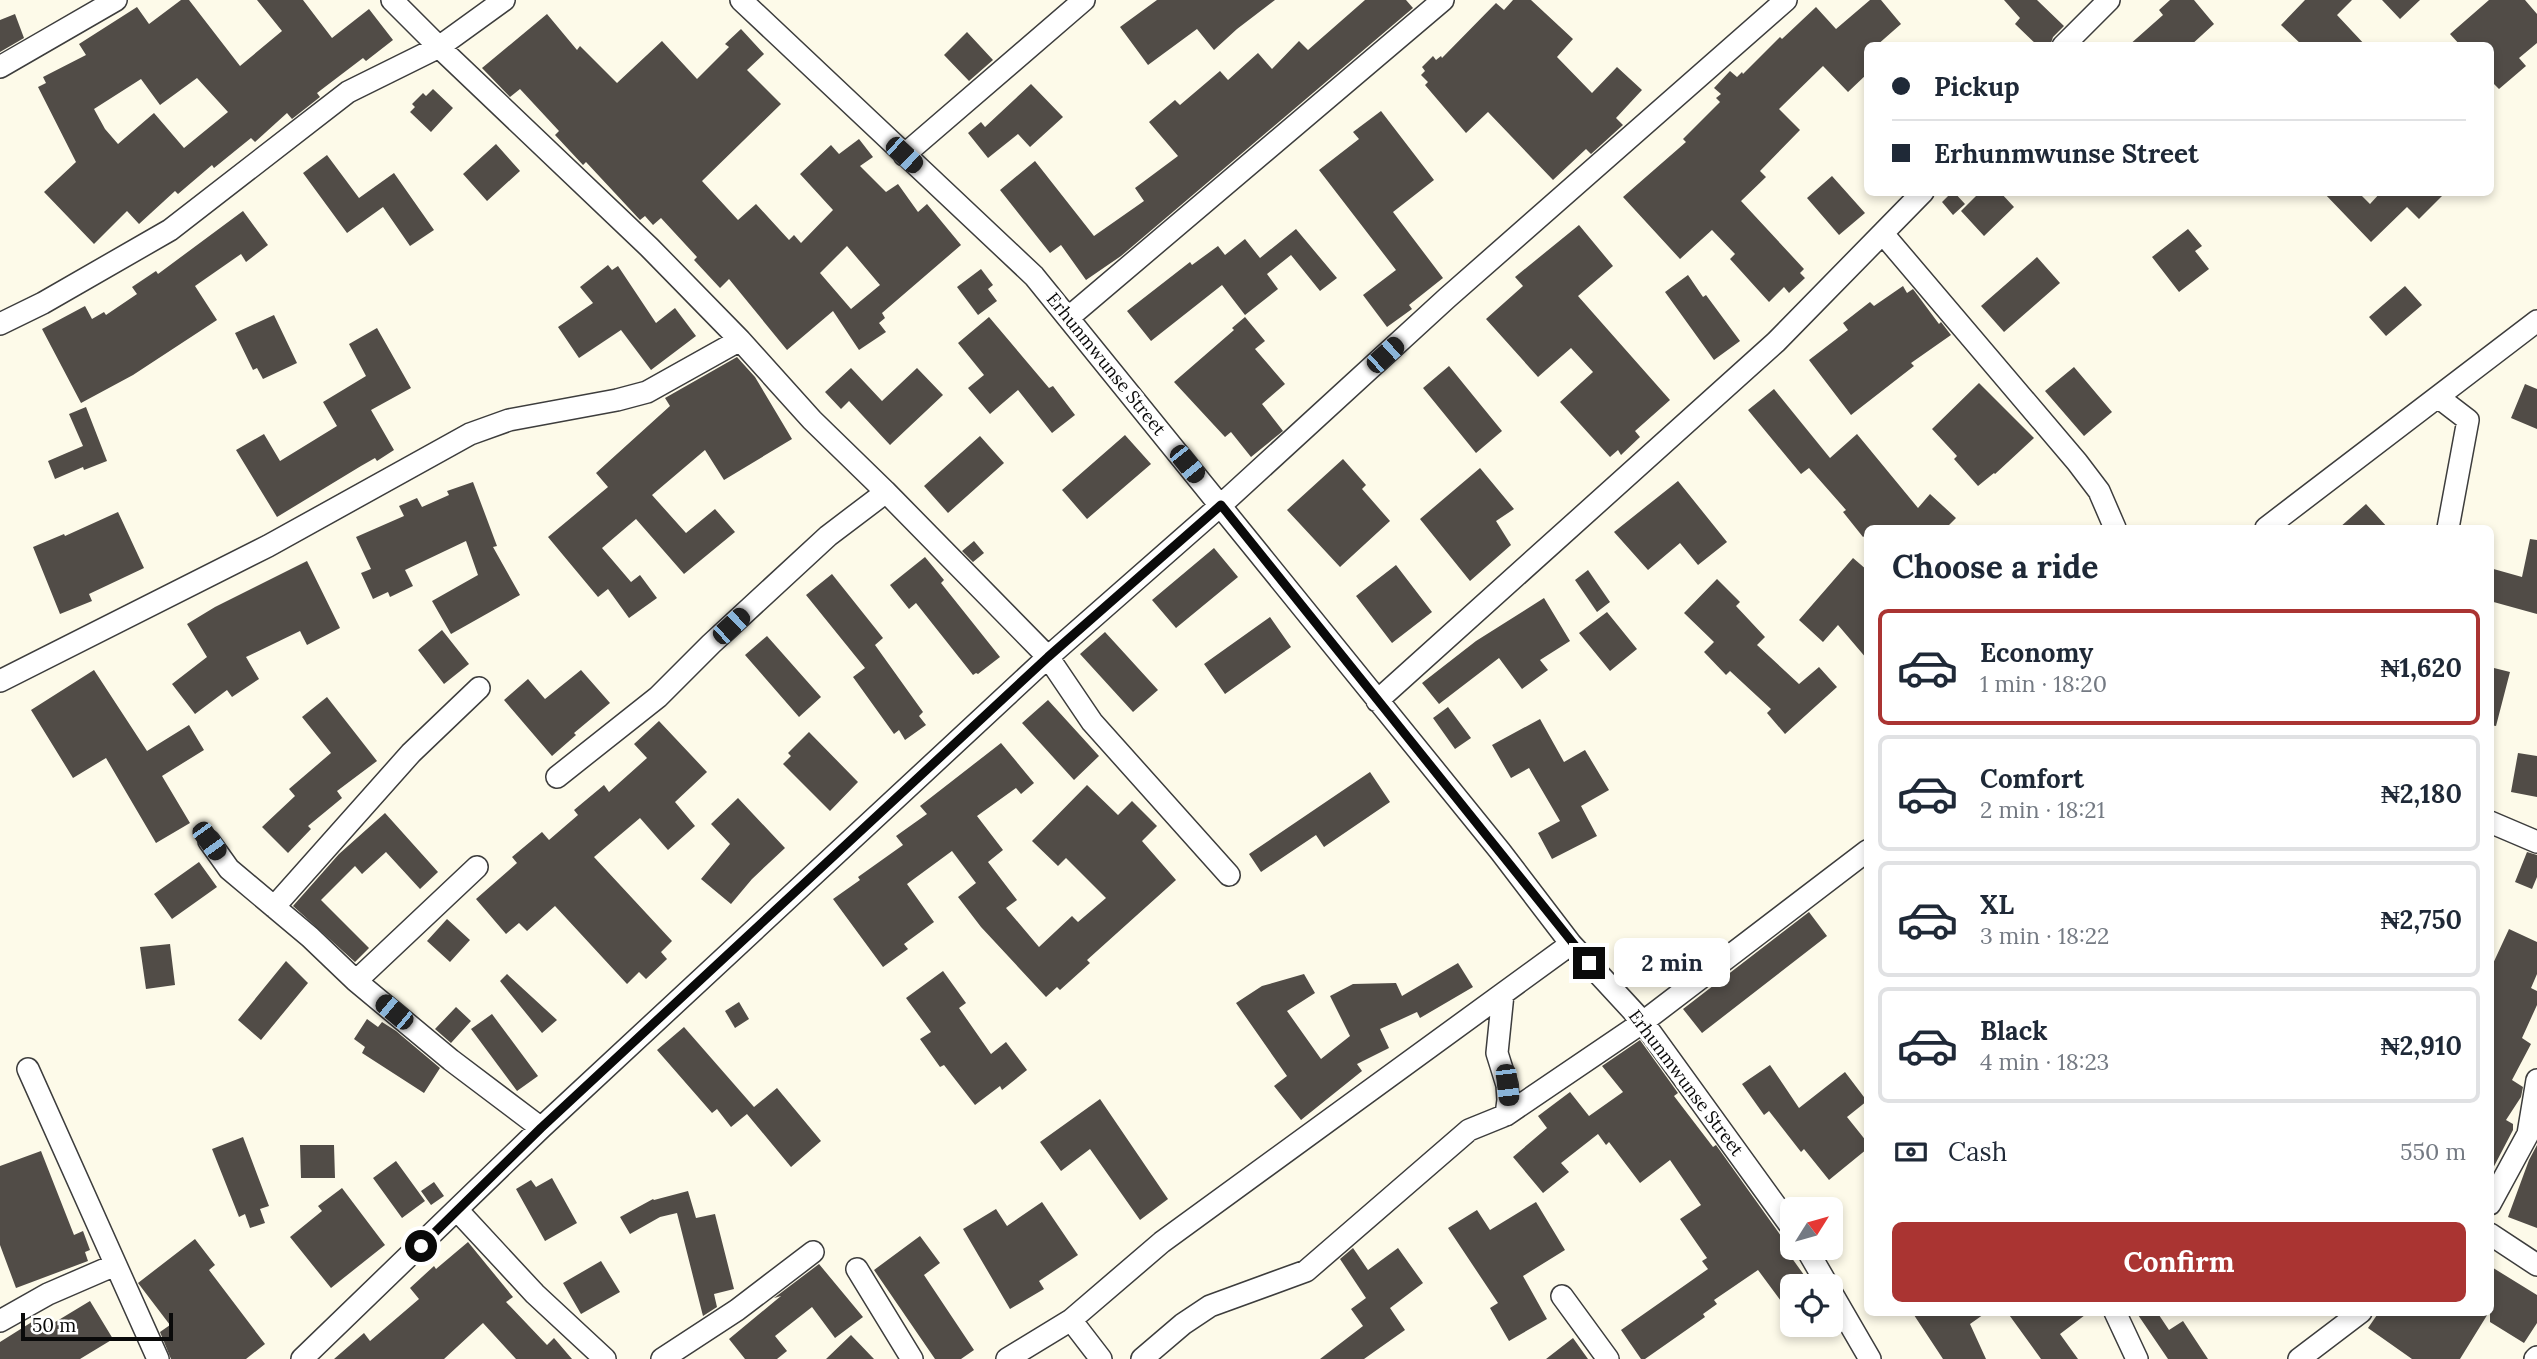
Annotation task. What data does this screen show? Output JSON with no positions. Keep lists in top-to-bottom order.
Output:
{
  "streets": {
    "street": ["Erhunmwunse Street"]
  },
  "scale_bar": "50 m",
  "north": "top right",
  "page": {
    "banner": ["Pickup", "Erhunmwunse Street"],
    "heading": "Choose a ride",
    "list": [
      {
        "name": "Economy",
        "note": "1 min · 18:20",
        "value": "₦1,620"
      },
      {
        "name": "Comfort",
        "note": "2 min · 18:21",
        "value": "₦2,180"
      },
      {
        "name": "XL",
        "note": "3 min · 18:22",
        "value": "₦2,750"
      },
      {
        "name": "Black",
        "note": "4 min · 18:23",
        "value": "₦2,910"
      }
    ],
    "bubble": "2 min",
    "pay": ["Cash", "550 m"],
    "buttons": "Confirm",
    "scale": "50 m"
  }
}
